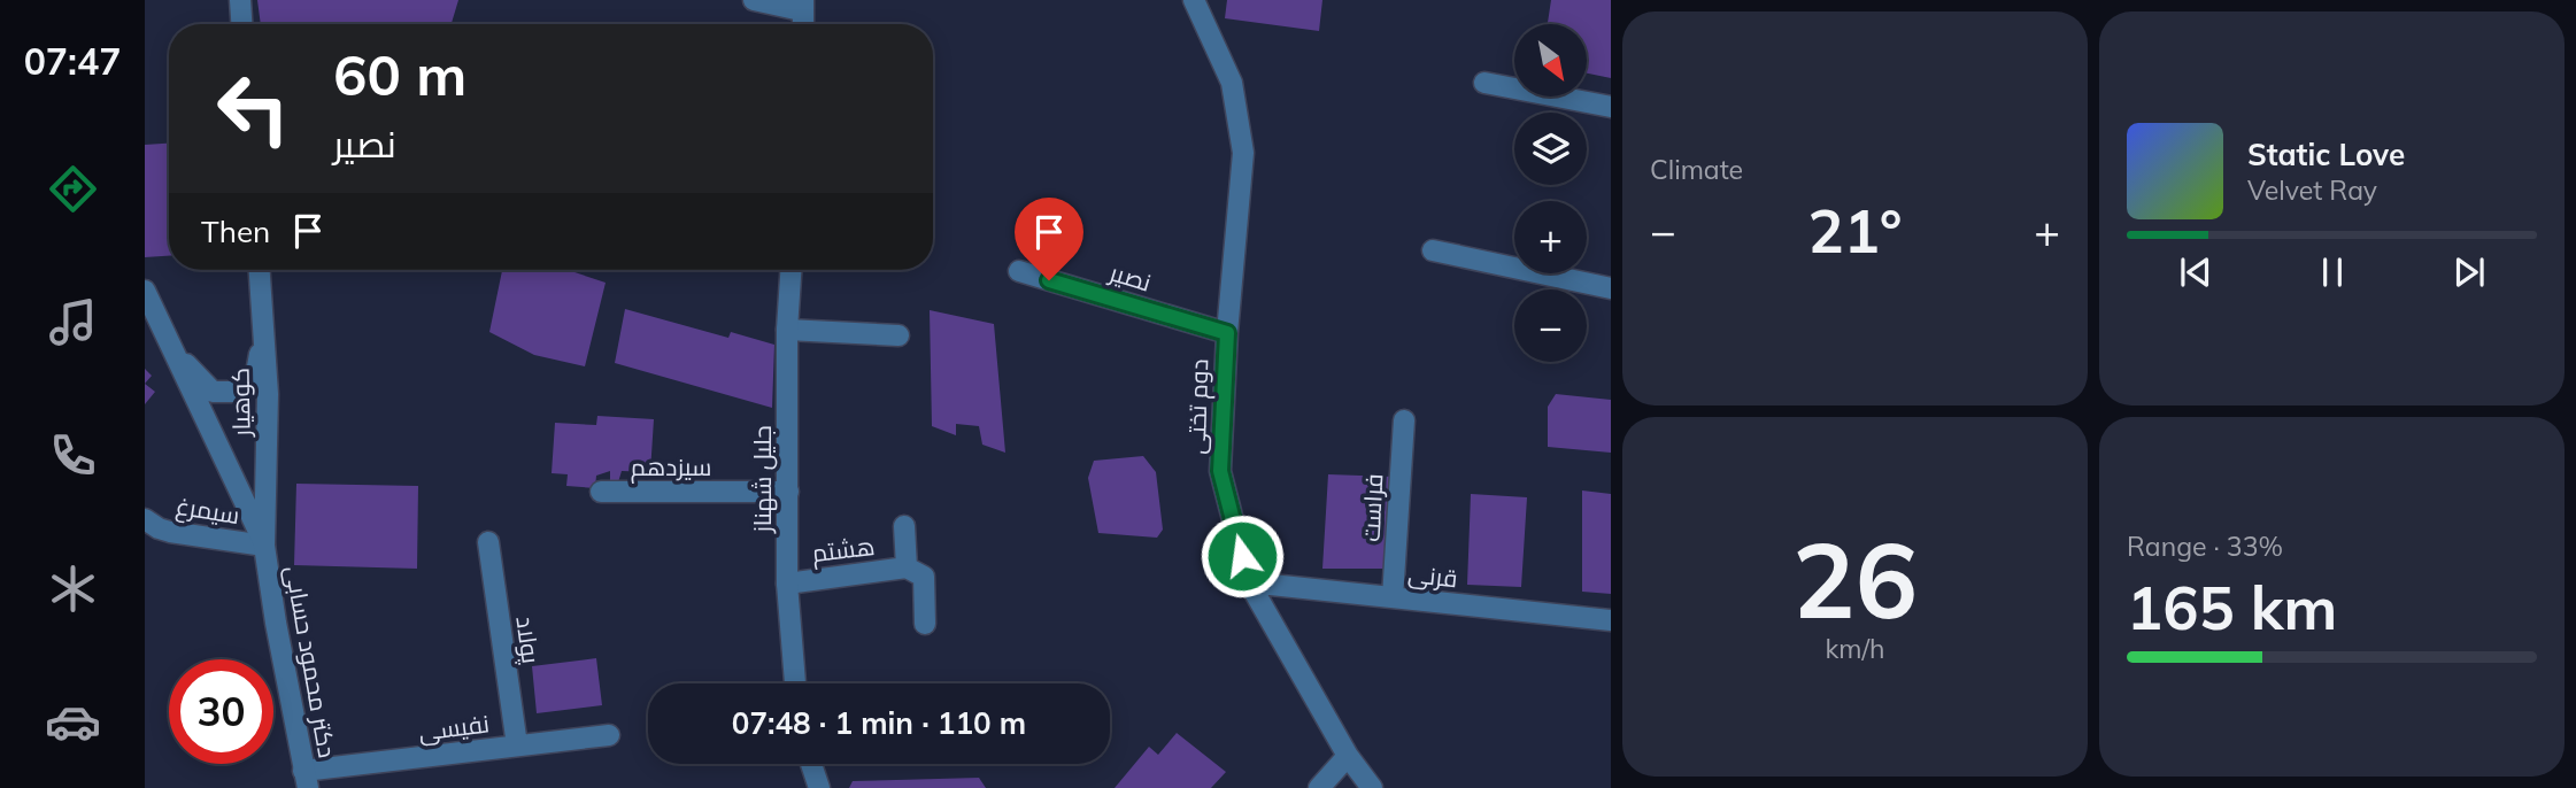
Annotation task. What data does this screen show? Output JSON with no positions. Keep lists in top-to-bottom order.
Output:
{
  "streets": {
    "street": [
      "نصیر",
      "کوهیار",
      "دوم تختی",
      "سیزدهم",
      "جلیل شهناز",
      "فراست",
      "سیمرغ",
      "هشتم",
      "قرنی",
      "پولاد",
      "دکتر محمود حسابی",
      "نفیسی"
    ]
  },
  "crossings": [
    ["نصیر", "دوم تختی"],
    ["کوهیار", "سیمرغ"],
    ["کوهیار", "دکتر محمود حسابی"],
    ["دوم تختی", "قرنی"],
    ["سیزدهم", "جلیل شهناز"],
    ["جلیل شهناز", "هشتم"],
    ["فراست", "قرنی"],
    ["سیمرغ", "دکتر محمود حسابی"],
    ["پولاد", "نفیسی"],
    ["دکتر محمود حسابی", "نفیسی"]
  ],
  "north": "bottom right",
  "page": {
    "tabs": "07:47",
    "tile": [
      "Climate",
      ["26", "km/h"],
      ["Range · 33%", "165 km"]
    ],
    "map_buttons": ["+", "−"],
    "turn": ["60 m", "نصیر"],
    "song": ["Static Love", "Velvet Ray"],
    "then": "Then",
    "heat": ["−", "21°", "+"],
    "limit": "30",
    "trip": "07:48 · 1 min · 110 m"
  }
}
